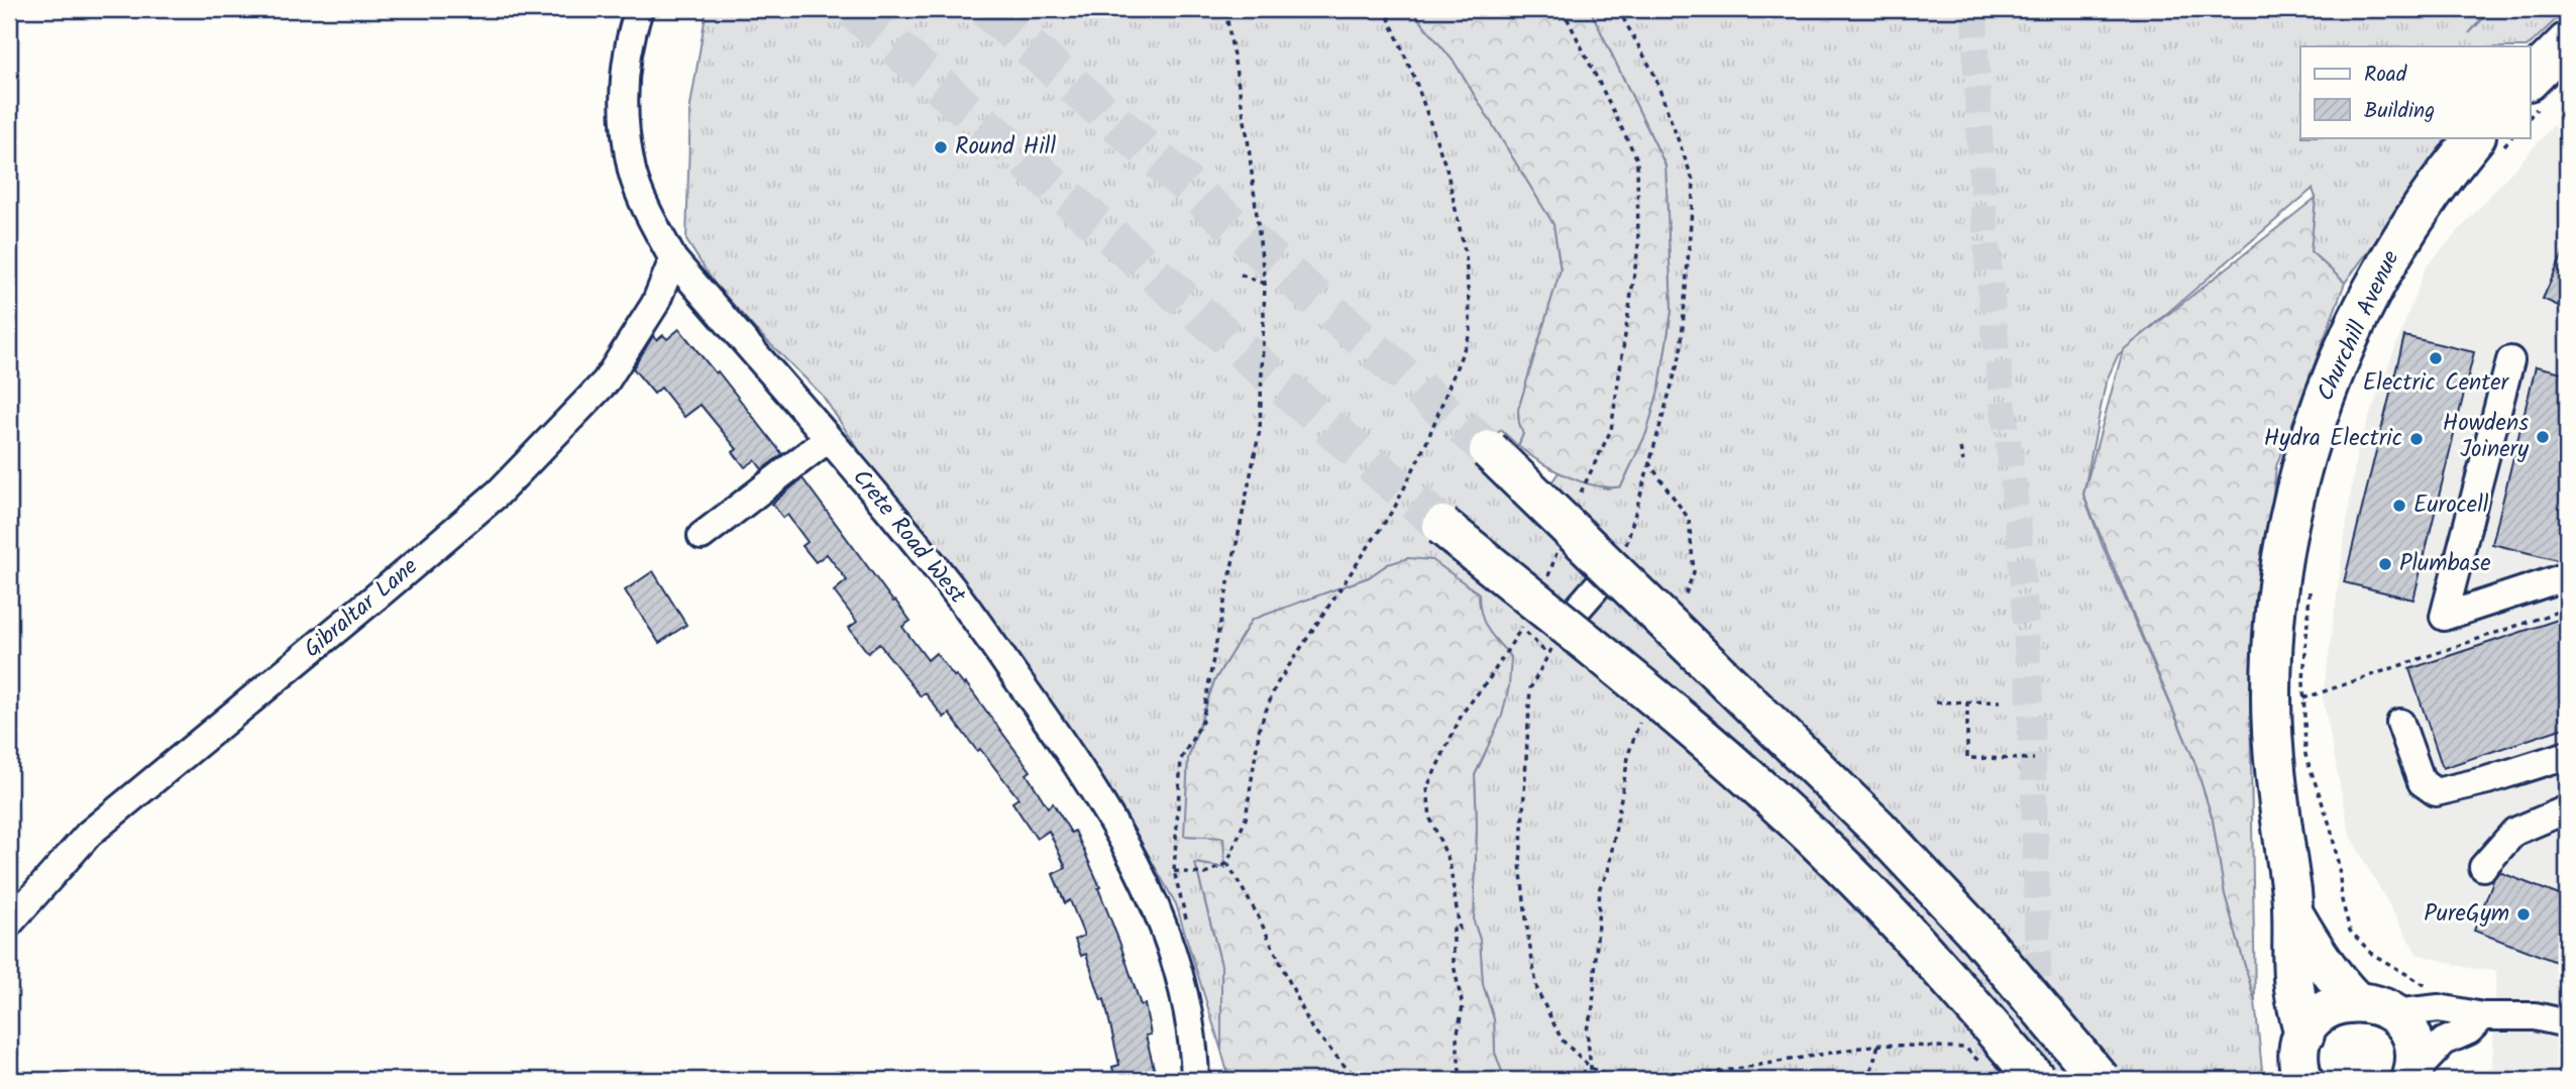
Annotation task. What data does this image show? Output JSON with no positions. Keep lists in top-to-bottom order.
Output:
{
  "streets": {
    "highway": ["Churchill Avenue"],
    "street": ["Crete Road West", "Gibraltar Lane"]
  },
  "crossings": [
    ["Crete Road West", "Gibraltar Lane"]
  ],
  "places": [
    "Round Hill",
    "Electric Center",
    "Howdens Joinery",
    "Hydra Electric",
    "Eurocell",
    "Plumbase",
    "PureGym"
  ],
  "legend": ["Road", "Building"]
}
